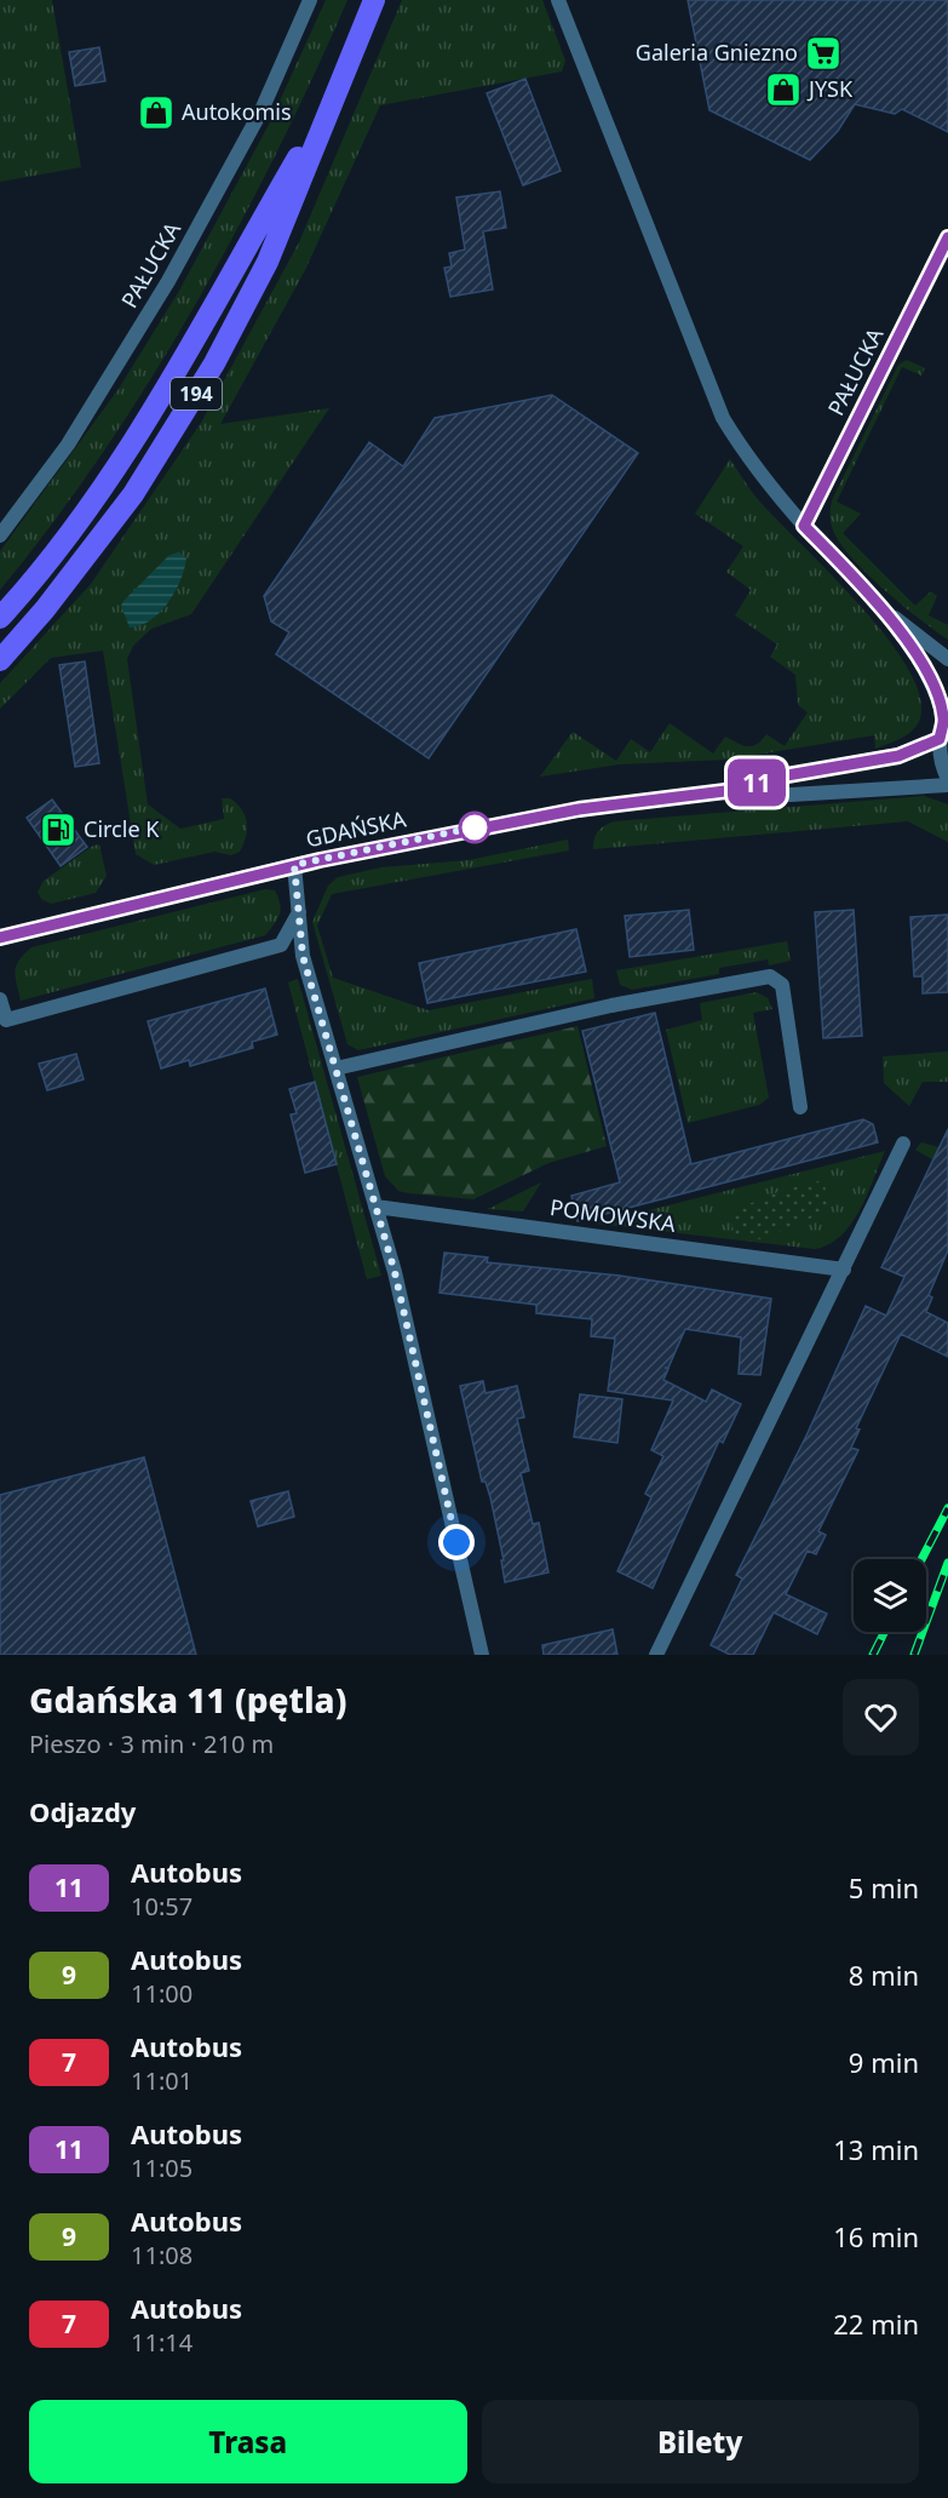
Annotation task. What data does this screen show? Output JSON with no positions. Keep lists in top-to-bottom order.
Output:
{
  "streets": {
    "main road": ["194"],
    "street": ["PAŁUCKA", "GDAŃSKA", "POMOWSKA"]
  },
  "places": {
    "supermarket": ["Galeria Gniezno"],
    "shop": ["JYSK", "Autokomis"],
    "fuel station": ["Circle K"]
  },
  "lines": ["bus line 11"],
  "page": {
    "on_map": "11",
    "heading": [
      ["Gdańska 11 (pętla)", "Pieszo · 3 min · 210 m"],
      "Odjazdy"
    ],
    "list": [
      {
        "mark": "11",
        "name": "Autobus",
        "note": "10:57",
        "value": "5 min"
      },
      {
        "mark": "9",
        "name": "Autobus",
        "note": "11:00",
        "value": "8 min"
      },
      {
        "mark": "7",
        "name": "Autobus",
        "note": "11:01",
        "value": "9 min"
      },
      {
        "mark": "11",
        "name": "Autobus",
        "note": "11:05",
        "value": "13 min"
      },
      {
        "mark": "9",
        "name": "Autobus",
        "note": "11:08",
        "value": "16 min"
      },
      {
        "mark": "7",
        "name": "Autobus",
        "note": "11:14",
        "value": "22 min"
      }
    ],
    "buttons": ["Trasa", "Bilety"]
  }
}
